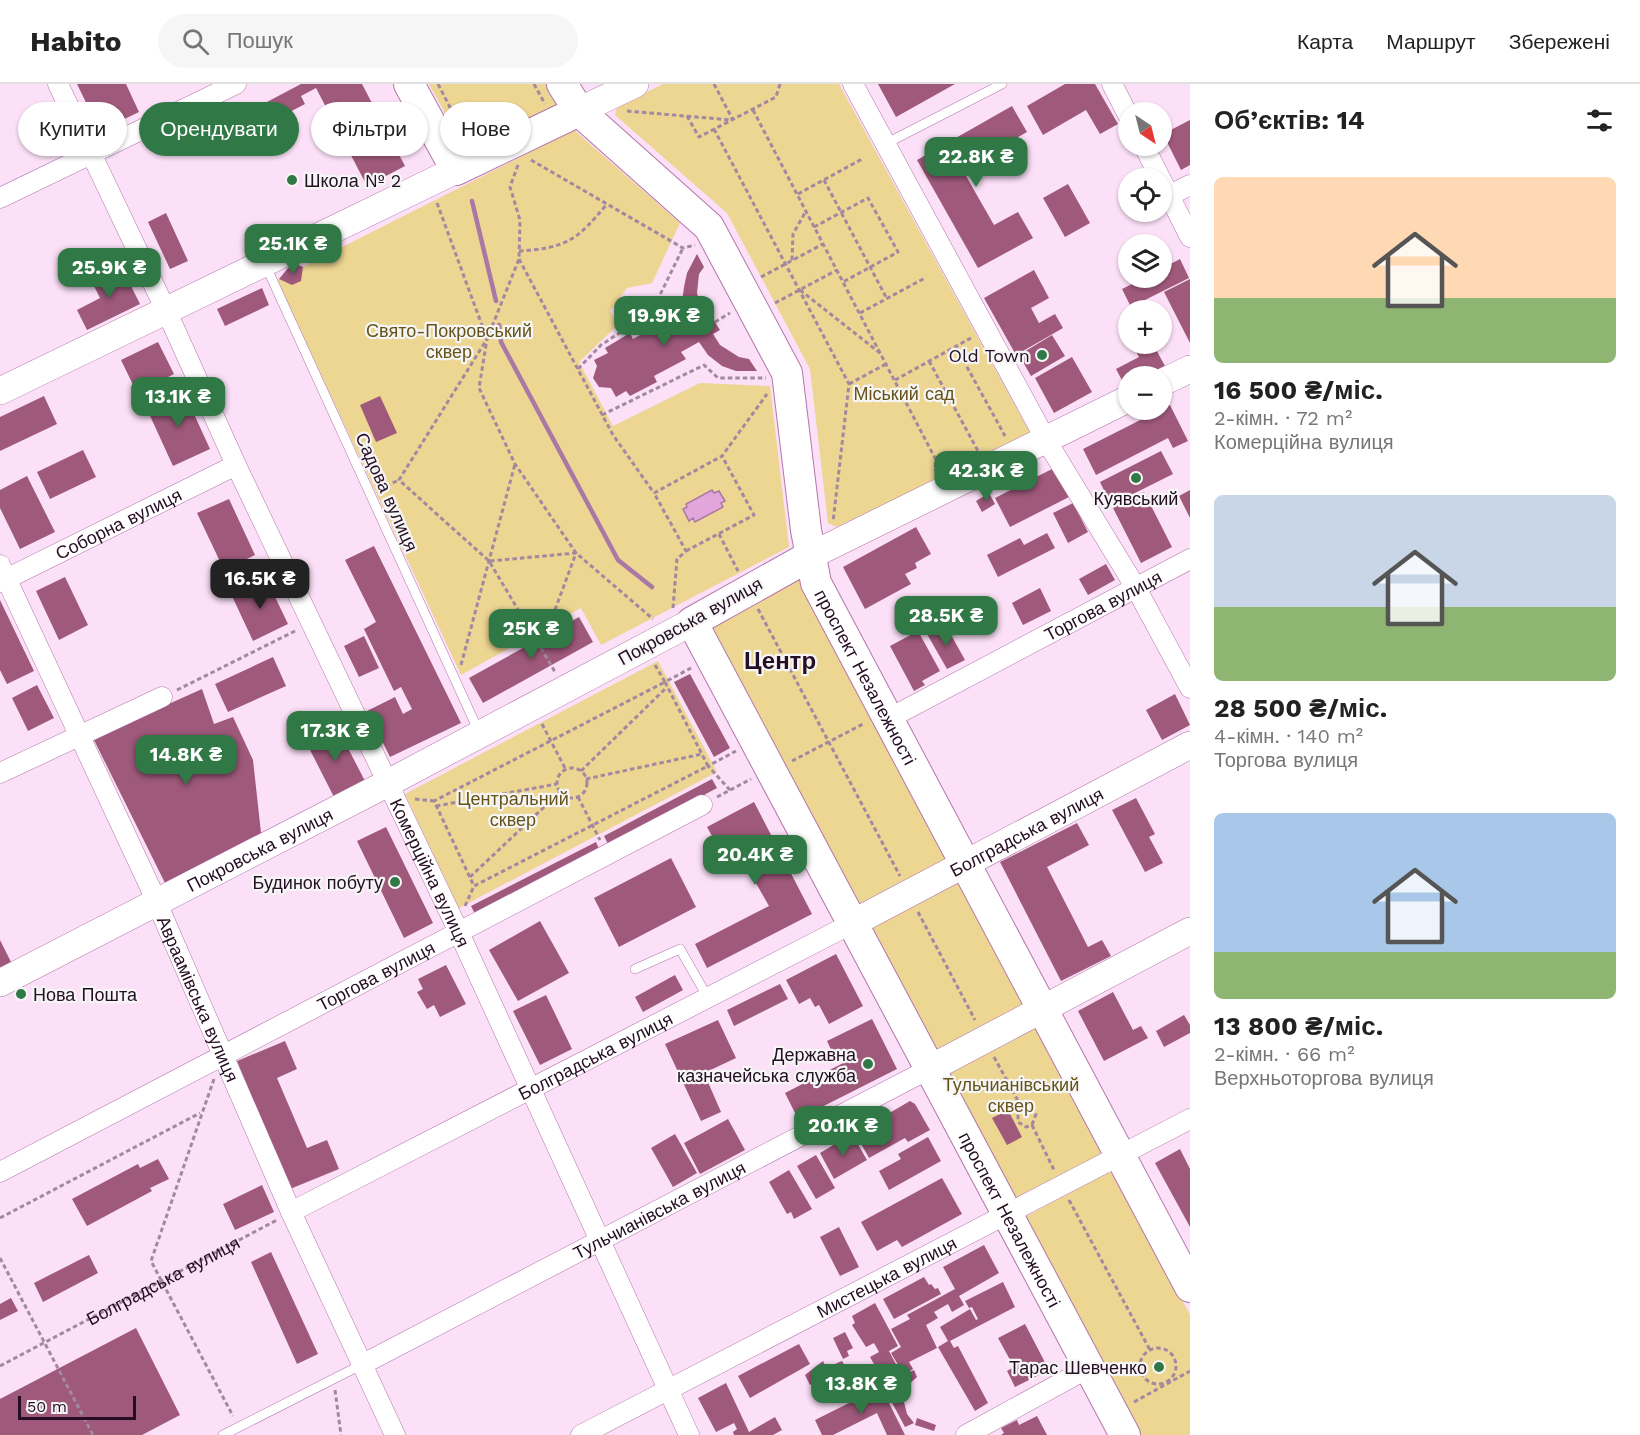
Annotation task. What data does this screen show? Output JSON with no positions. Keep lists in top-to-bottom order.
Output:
{
  "streets": {
    "main road": [
      "Покровська вулиця",
      "проспект Незалежності",
      "Болградська вулиця",
      "Тульчианівська вулиця"
    ],
    "street": [
      "Соборна вулиця",
      "Торгова вулиця",
      "Комерційна вулиця",
      "Авраамівська вулиця",
      "Мистецька вулиця"
    ],
    "lane": ["Садова вулиця"]
  },
  "crossings": [
    ["Садова вулиця", "Покровська вулиця"],
    ["Соборна вулиця", "Комерційна вулиця"],
    ["Соборна вулиця", "Авраамівська вулиця"],
    ["Торгова вулиця", "проспект Незалежності"],
    ["Торгова вулиця", "Комерційна вулиця"],
    ["Торгова вулиця", "Авраамівська вулиця"],
    ["Покровська вулиця", "проспект Незалежності"],
    ["Покровська вулиця", "Комерційна вулиця"],
    ["Покровська вулиця", "Авраамівська вулиця"],
    ["проспект Незалежності", "Болградська вулиця"],
    ["проспект Незалежності", "Тульчианівська вулиця"],
    ["проспект Незалежності", "Мистецька вулиця"],
    ["Болградська вулиця", "Комерційна вулиця"],
    ["Болградська вулиця", "Авраамівська вулиця"],
    ["Комерційна вулиця", "Тульчианівська вулиця"],
    ["Комерційна вулиця", "Мистецька вулиця"],
    ["Авраамівська вулиця", "Тульчианівська вулиця"]
  ],
  "districts": ["Центр"],
  "parks": [
    "Свято-Покровський сквер",
    "Міський сад",
    "Центральний сквер",
    "Тульчианівський сквер"
  ],
  "places": [
    "Школа № 2",
    "Old Town",
    "Куявський",
    "Будинок побуту",
    "Нова Пошта",
    "Державна казначейська служба",
    "Тарас Шевченко"
  ],
  "scale_bar": "50 m",
  "north": "bottom right",
  "page": {
    "header": "Habito",
    "search": "Пошук",
    "nav": ["Карта", "Маршрут", "Збережені"],
    "heading": "Об’єктів: 14",
    "map_buttons": ["+", "−"],
    "chip": [
      "Купити",
      "Орендувати",
      "Фільтри",
      "Нове"
    ],
    "price": [
      "22.8K ₴",
      "25.1K ₴",
      "25.9K ₴",
      "19.9K ₴",
      "13.1K ₴",
      "42.3K ₴",
      "16.5K ₴",
      "28.5K ₴",
      "25K ₴",
      "17.3K ₴",
      "14.8K ₴",
      "20.4K ₴",
      "20.1K ₴",
      "13.8K ₴"
    ],
    "list": [
      {
        "name": "16 500 ₴/міс.",
        "note": "2-кімн. · 72 m² · Комерційна вулиця"
      },
      {
        "name": "28 500 ₴/міс.",
        "note": "4-кімн. · 140 m² · Торгова вулиця"
      },
      {
        "name": "13 800 ₴/міс.",
        "note": "2-кімн. · 66 m² · Верхньоторгова вулиця"
      }
    ],
    "scale": "50 m"
  }
}
